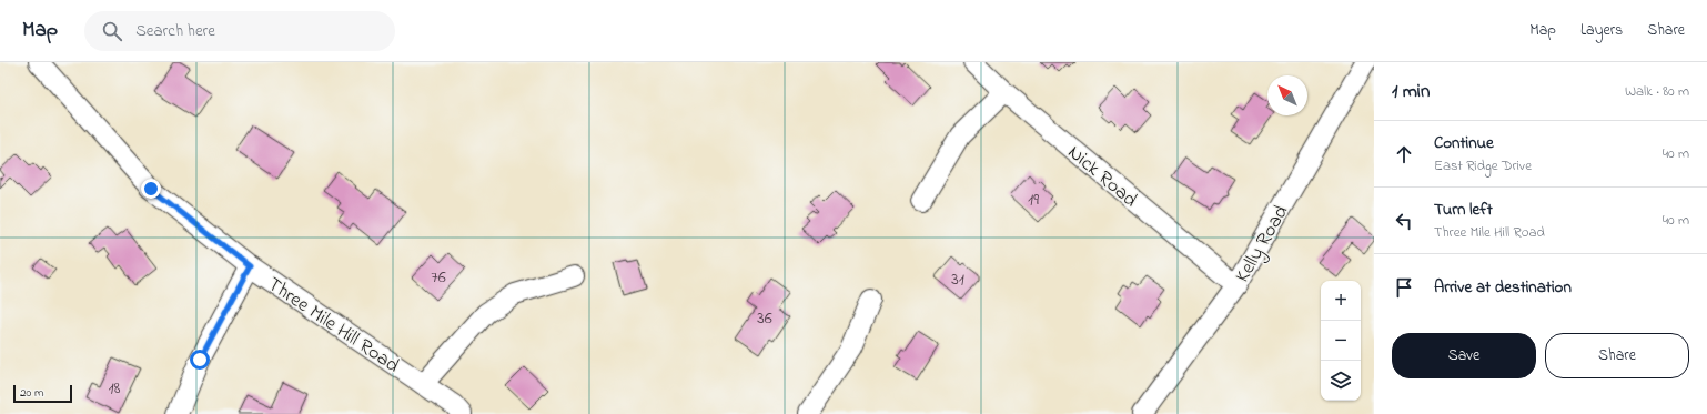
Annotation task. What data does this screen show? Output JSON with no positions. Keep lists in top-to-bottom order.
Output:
{
  "streets": {
    "street": ["Nick Road", "Kelly Road", "Three Mile Hill Road"]
  },
  "crossings": [
    ["Nick Road", "Kelly Road"]
  ],
  "house_numbers": [
    "19",
    "76",
    "31",
    "36",
    "18"
  ],
  "scale_bar": "20 m",
  "north": "top left",
  "page": {
    "header": "Map",
    "search": "Search here",
    "nav": ["Map", "Layers", "Share"],
    "heading": ["1 min", "Walk · 80 m"],
    "list": [
      ["Continue", "East Ridge Drive", "40 m"],
      ["Turn left", "Three Mile Hill Road", "40 m"],
      "Arrive at destination"
    ],
    "map_buttons": ["+", "−"],
    "buttons": ["Save", "Share"],
    "scale": "20 m"
  }
}
